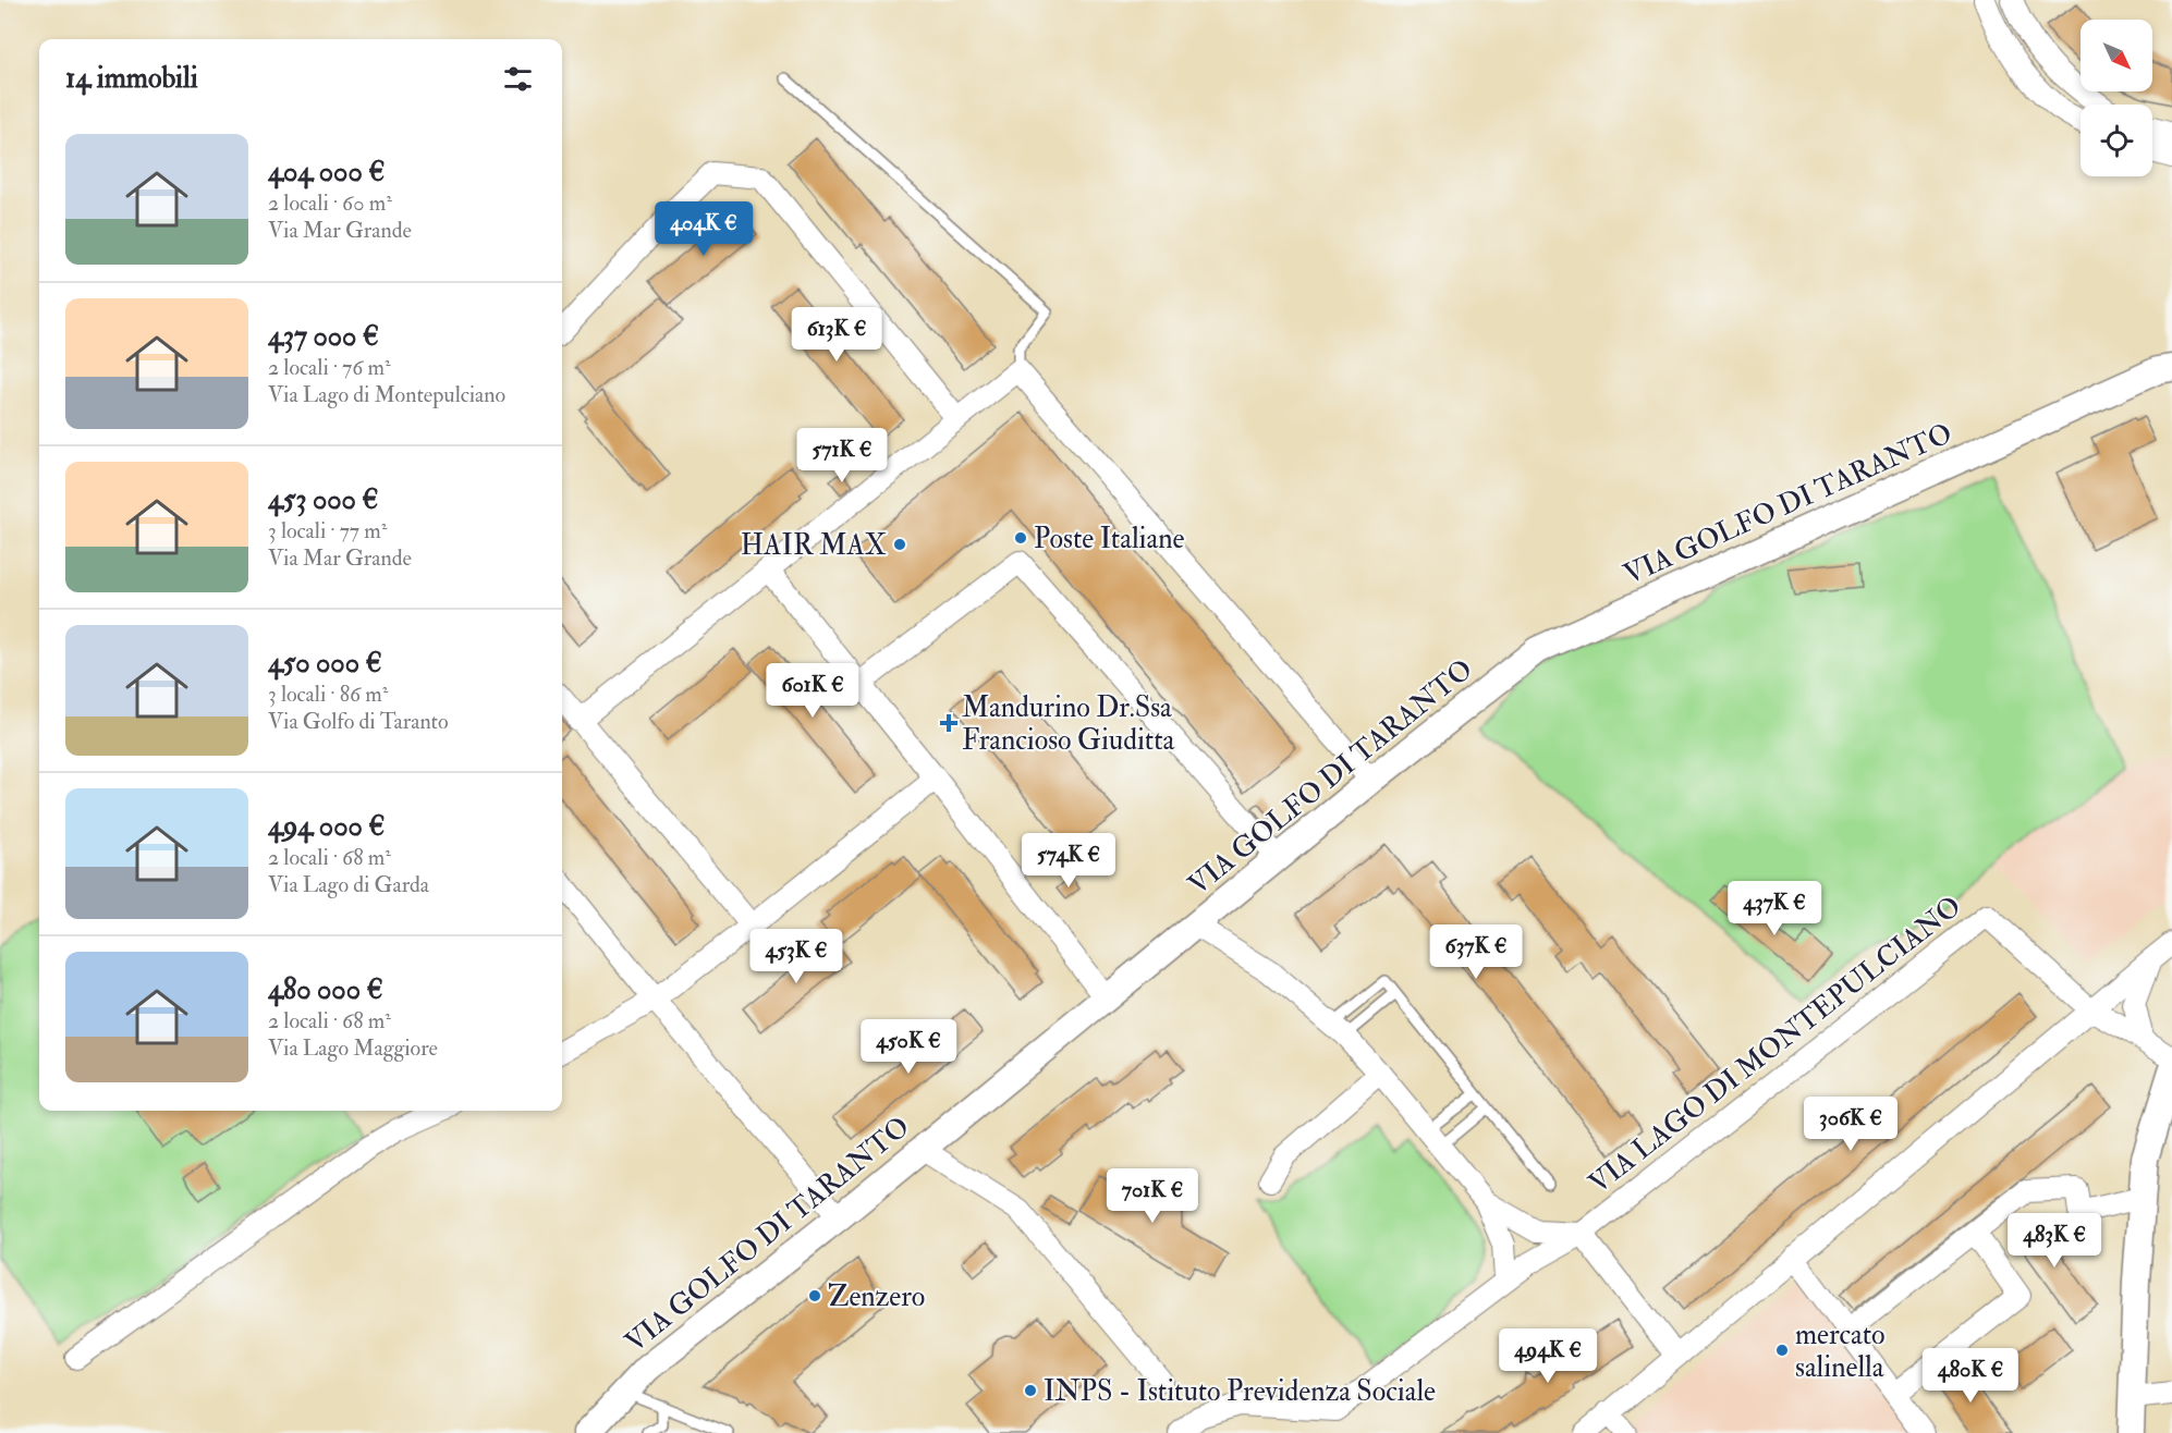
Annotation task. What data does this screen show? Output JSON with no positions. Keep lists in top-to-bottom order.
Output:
{
  "streets": {
    "street": ["VIA GOLFO DI TARANTO", "VIA LAGO DI MONTEPULCIANO"]
  },
  "places": {
    "other": [
      "Poste Italiane",
      "HAIR MAX",
      "Zenzero",
      "mercato salinella",
      "INPS - Istituto Previdenza Sociale"
    ],
    "health": ["Mandurino Dr.Ssa Francioso Giuditta"]
  },
  "north": "bottom right",
  "page": {
    "heading": "14 immobili",
    "list": [
      {
        "name": "404 000 €",
        "note": "2 locali · 60 m² · Via Mar Grande"
      },
      {
        "name": "437 000 €",
        "note": "2 locali · 76 m² · Via Lago di Montepulciano"
      },
      {
        "name": "453 000 €",
        "note": "3 locali · 77 m² · Via Mar Grande"
      },
      {
        "name": "450 000 €",
        "note": "3 locali · 86 m² · Via Golfo di Taranto"
      },
      {
        "name": "494 000 €",
        "note": "2 locali · 68 m² · Via Lago di Garda"
      },
      {
        "name": "480 000 €",
        "note": "2 locali · 68 m² · Via Lago Maggiore"
      }
    ],
    "price": [
      "404K €",
      "613K €",
      "571K €",
      "601K €",
      "574K €",
      "437K €",
      "637K €",
      "453K €",
      "450K €",
      "306K €",
      "701K €",
      "483K €",
      "494K €",
      "480K €"
    ]
  }
}
